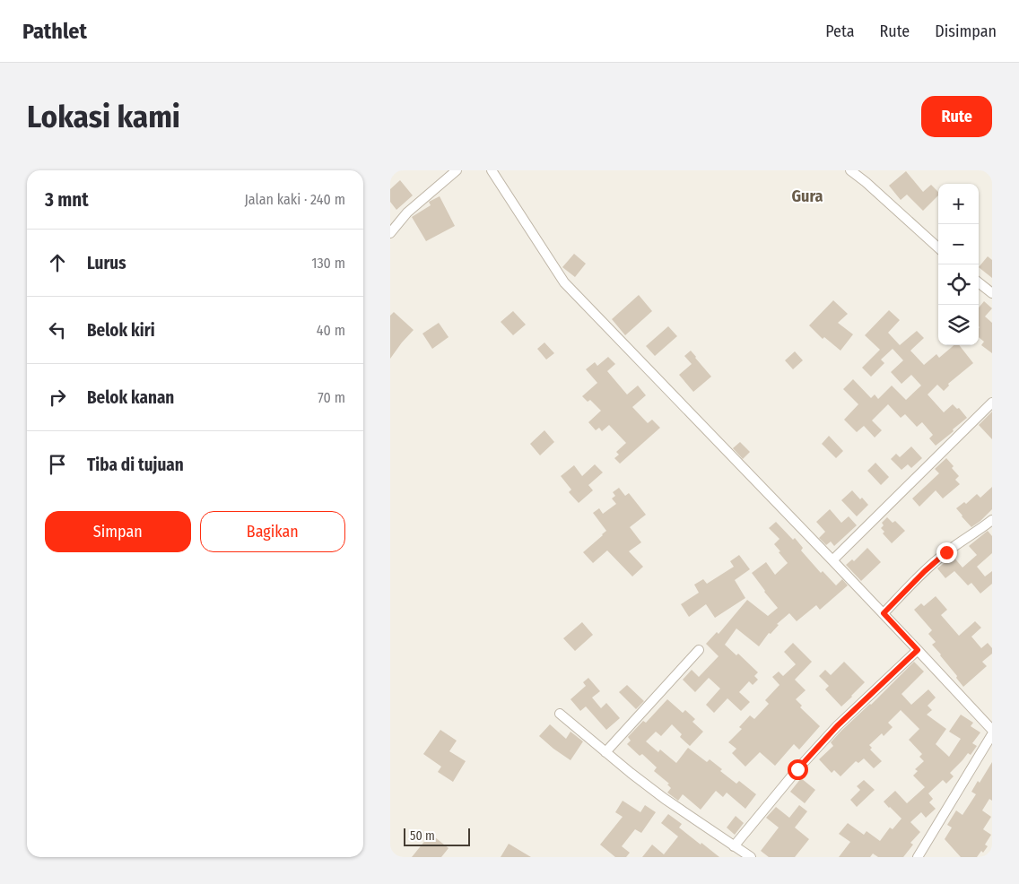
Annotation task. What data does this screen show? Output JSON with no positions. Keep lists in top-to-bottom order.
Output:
{
  "districts": ["Gura"],
  "scale_bar": "50 m",
  "page": {
    "header": "Pathlet",
    "nav": ["Peta", "Rute", "Disimpan"],
    "buttons": [
      "Rute",
      ["Simpan", "Bagikan"]
    ],
    "title": "Lokasi kami",
    "heading": ["3 mnt", "Jalan kaki · 240 m"],
    "map_buttons": ["+", "−"],
    "list": [
      ["Lurus", "130 m"],
      ["Belok kiri", "40 m"],
      ["Belok kanan", "70 m"],
      "Tiba di tujuan"
    ],
    "scale": "50 m"
  }
}
